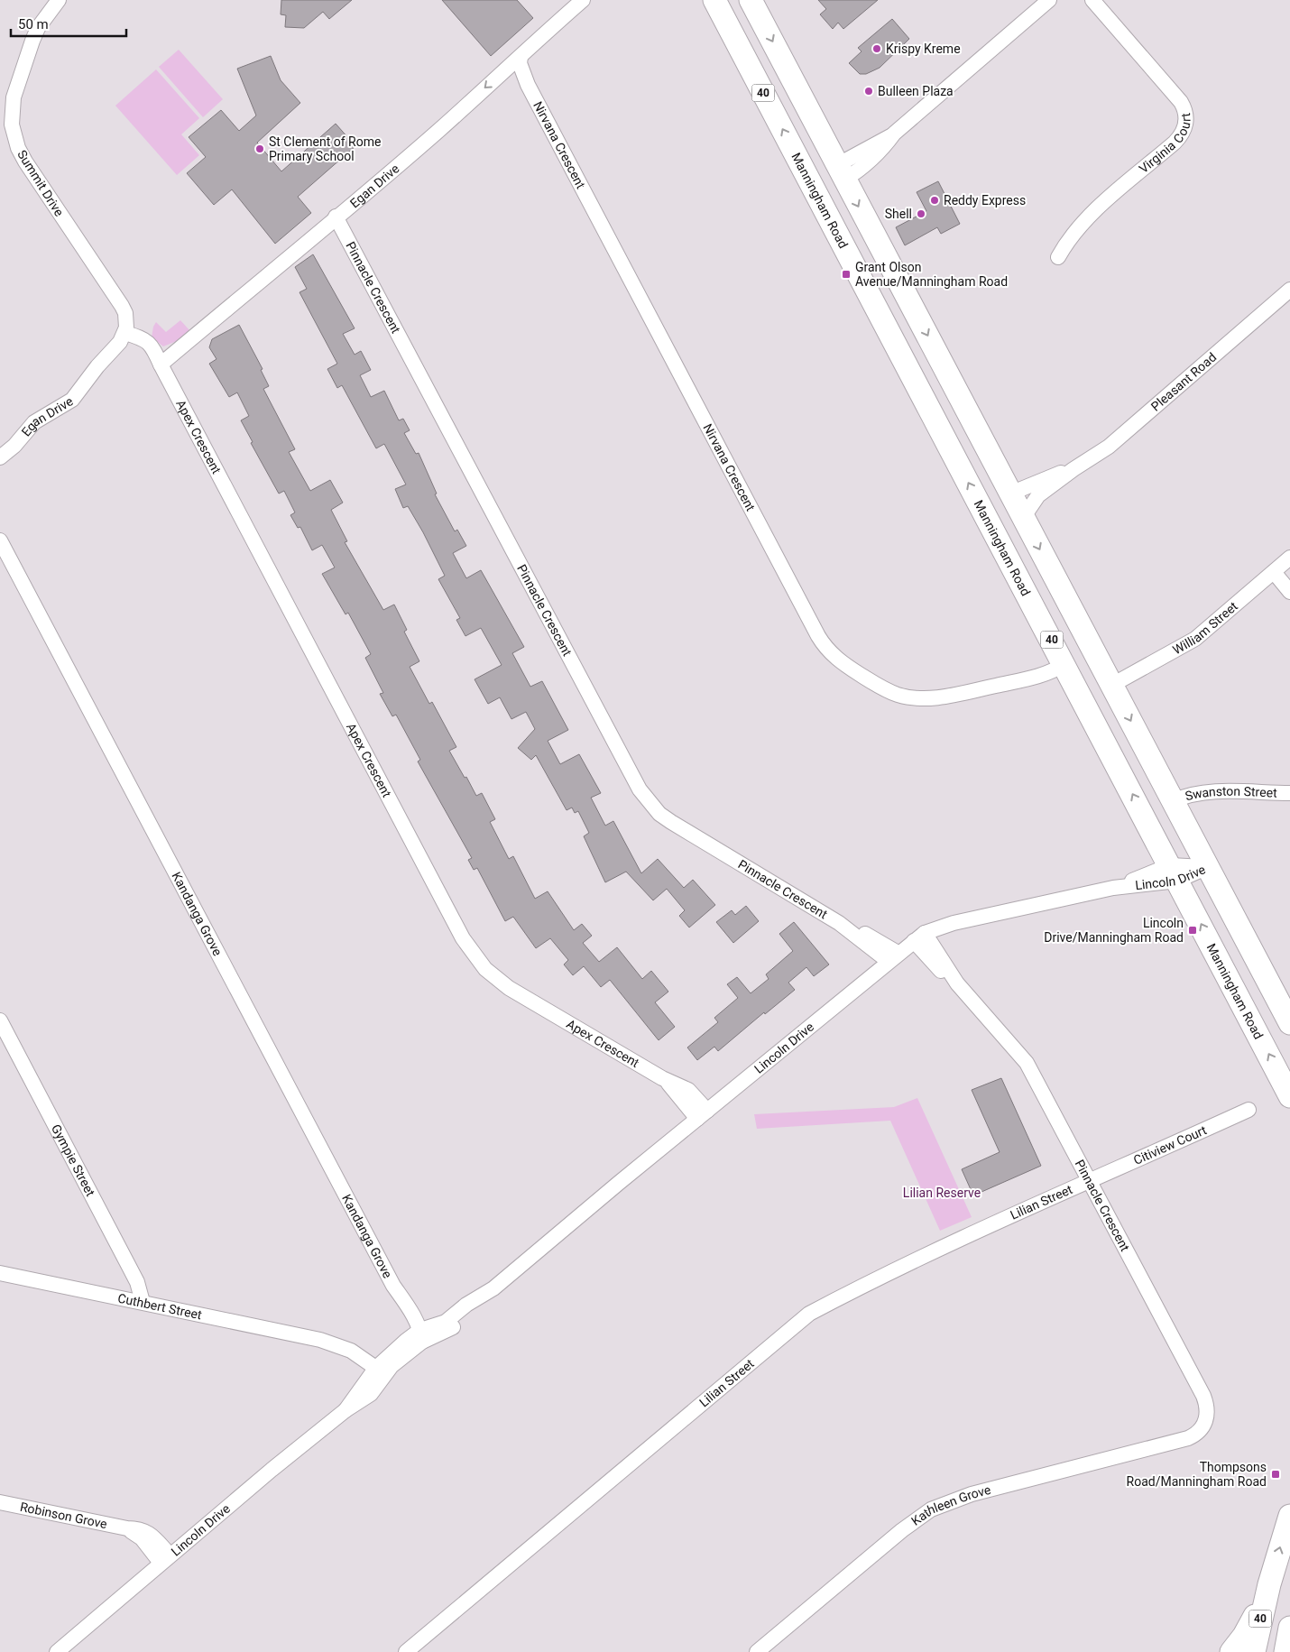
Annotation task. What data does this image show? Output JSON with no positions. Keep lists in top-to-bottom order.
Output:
{
  "streets": {
    "main road": ["40", "Manningham Road"],
    "street": [
      "Virginia Court",
      "Nirvana Crescent",
      "Summit Drive",
      "Egan Drive",
      "Pinnacle Crescent",
      "Pleasant Road",
      "Apex Crescent",
      "William Street",
      "Swanston Street",
      "Lincoln Drive",
      "Kandanga Grove",
      "Citiview Court",
      "Gympie Street",
      "Lilian Street",
      "Cuthbert Street",
      "Kathleen Grove",
      "Robinson Grove"
    ]
  },
  "crossings": [
    ["40", "Pleasant Road"],
    ["40", "William Street"],
    ["40", "Swanston Street"],
    ["40", "Lincoln Drive"],
    ["Nirvana Crescent", "Egan Drive"],
    ["Nirvana Crescent", "Manningham Road"],
    ["Summit Drive", "Egan Drive"],
    ["Egan Drive", "Pinnacle Crescent"],
    ["Egan Drive", "Apex Crescent"],
    ["Manningham Road", "Lincoln Drive"],
    ["Pinnacle Crescent", "Lincoln Drive"],
    ["Pinnacle Crescent", "Citiview Court"],
    ["Pinnacle Crescent", "Lilian Street"],
    ["Pinnacle Crescent", "Kathleen Grove"],
    ["Apex Crescent", "Lincoln Drive"],
    ["Lincoln Drive", "Kandanga Grove"],
    ["Lincoln Drive", "Cuthbert Street"],
    ["Lincoln Drive", "Robinson Grove"],
    ["Citiview Court", "Lilian Street"],
    ["Gympie Street", "Cuthbert Street"]
  ],
  "parks": ["Lilian Reserve"],
  "places": {
    "other": [
      "Krispy Kreme",
      "Bulleen Plaza",
      "St Clement of Rome Primary School",
      "Reddy Express",
      "Shell"
    ],
    "transit": ["Grant Olson Avenue/Manningham Road", "Lincoln Drive/Manningham Road", "Thompsons Road/Manningham Road"]
  },
  "scale_bar": "50 m"
}
